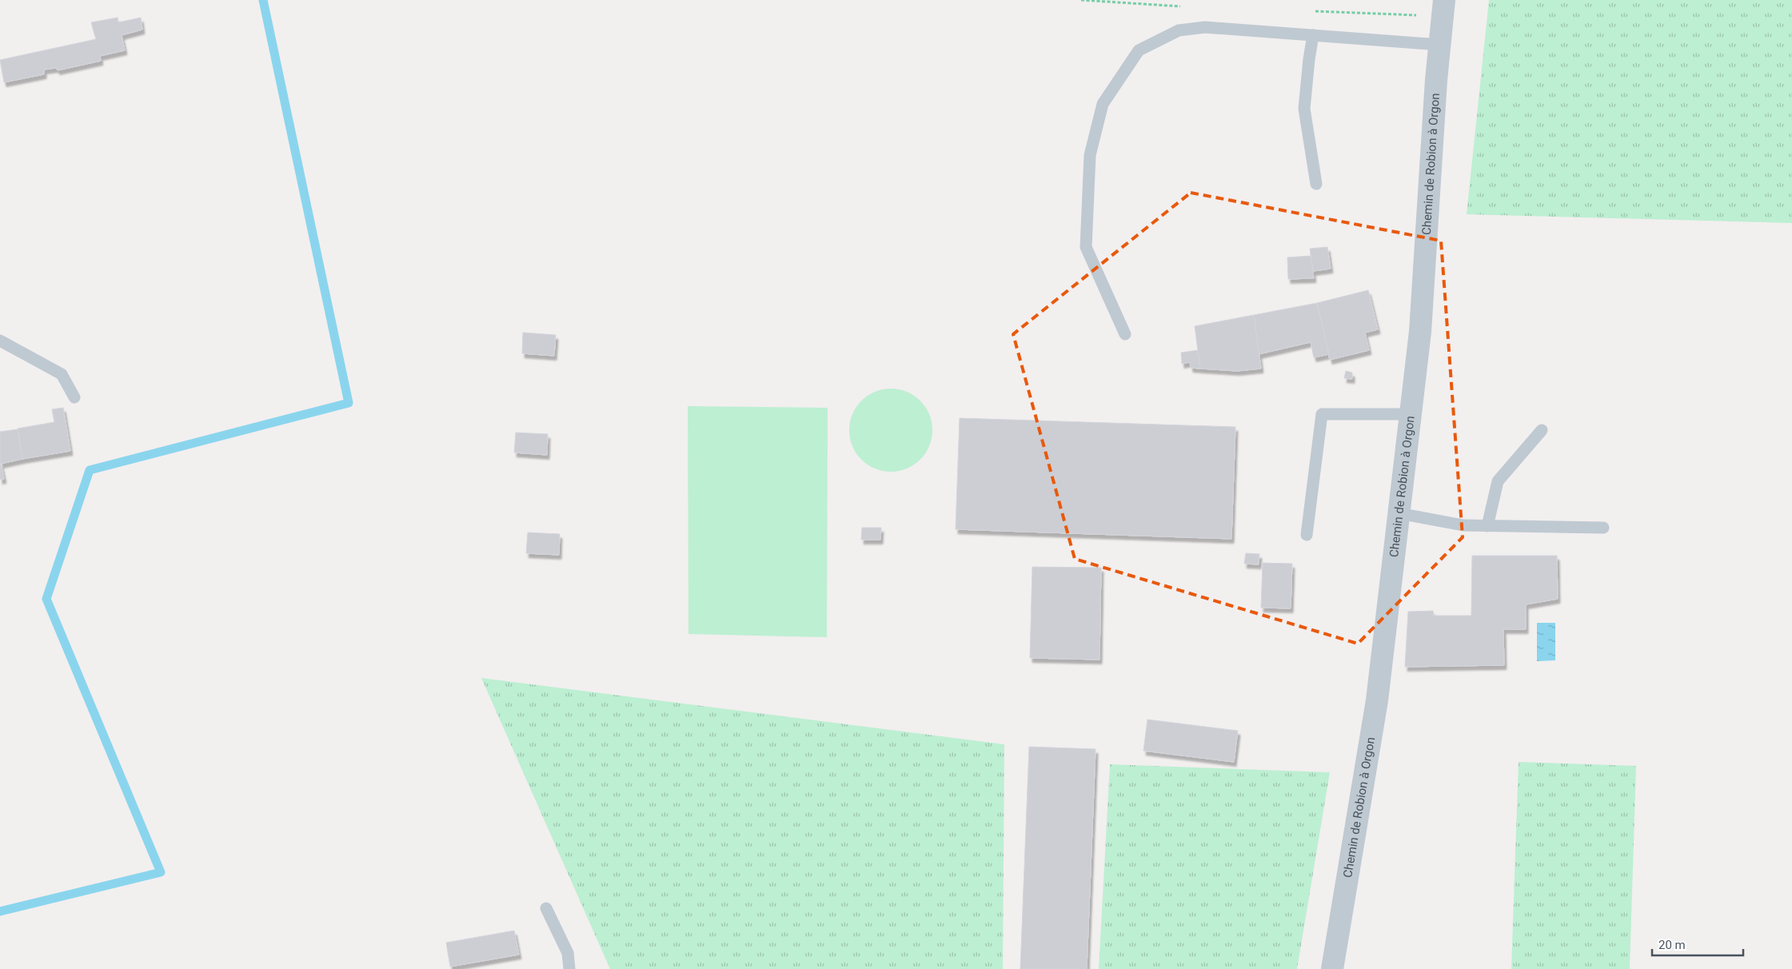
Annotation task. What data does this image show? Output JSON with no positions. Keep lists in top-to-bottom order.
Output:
{
  "streets": {
    "street": ["Chemin de Robion à Orgon"]
  },
  "scale_bar": "20 m"
}
